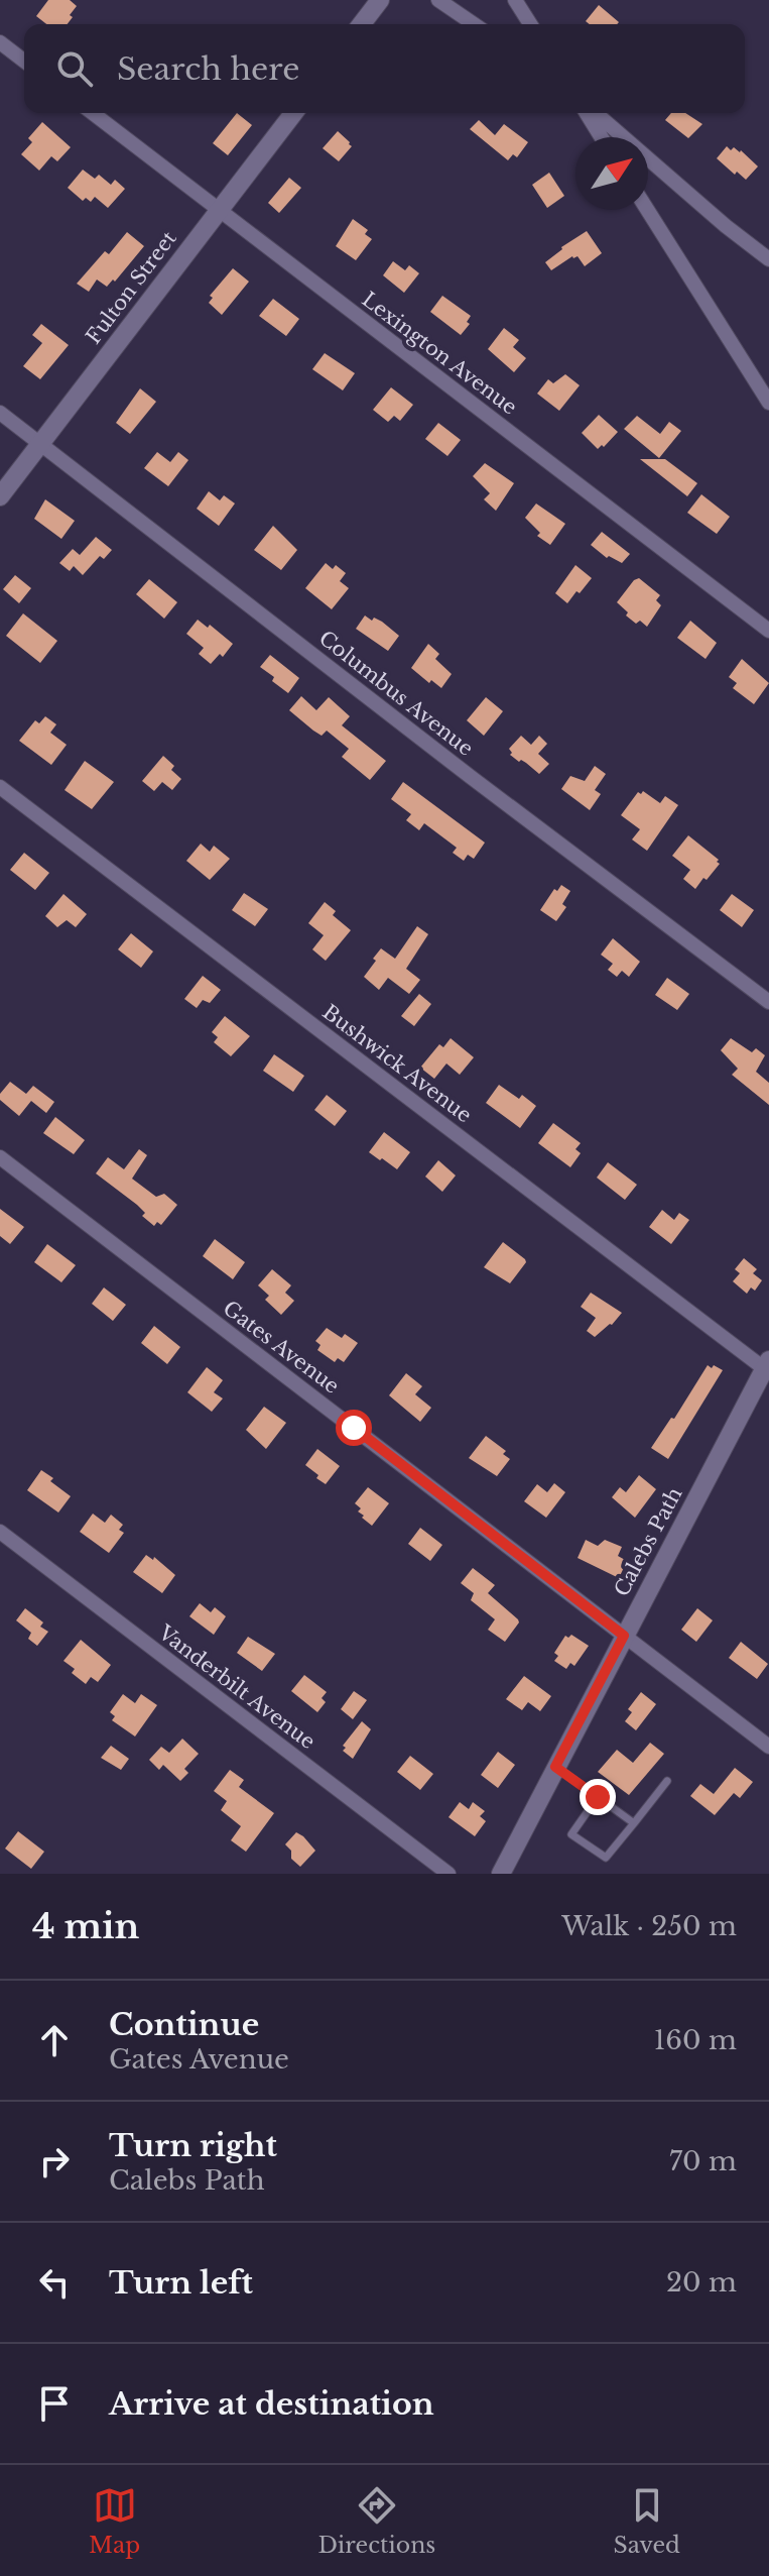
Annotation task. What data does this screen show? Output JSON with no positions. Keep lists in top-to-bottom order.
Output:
{
  "streets": {
    "street": [
      "Fulton Street",
      "Lexington Avenue",
      "Columbus Avenue",
      "Bushwick Avenue",
      "Gates Avenue",
      "Calebs Path",
      "Vanderbilt Avenue"
    ]
  },
  "crossings": [
    ["Fulton Street", "Lexington Avenue"],
    ["Fulton Street", "Columbus Avenue"],
    ["Bushwick Avenue", "Calebs Path"],
    ["Gates Avenue", "Calebs Path"]
  ],
  "north": "top right",
  "page": {
    "search": "Search here",
    "heading": ["4 min", "Walk · 250 m"],
    "list": [
      ["Continue", "Gates Avenue", "160 m"],
      ["Turn right", "Calebs Path", "70 m"],
      ["Turn left", "20 m"],
      "Arrive at destination"
    ],
    "nav": ["Map", "Directions", "Saved"]
  }
}
